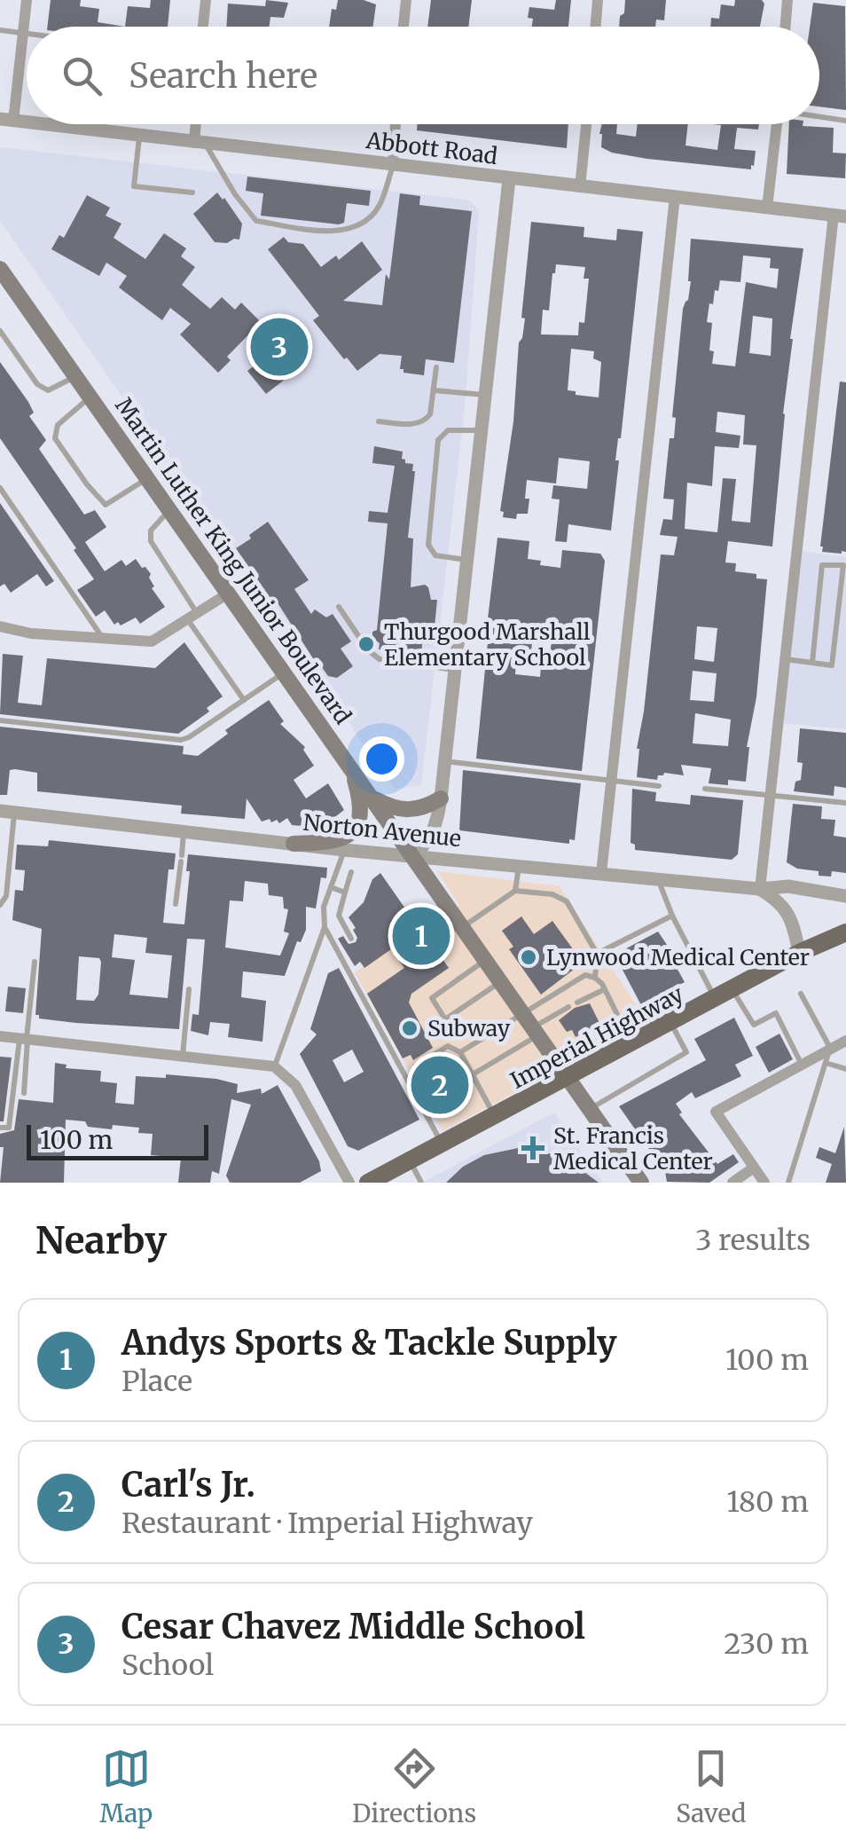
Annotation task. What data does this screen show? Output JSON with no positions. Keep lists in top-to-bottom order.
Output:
{
  "streets": {
    "main road": ["Martin Luther King Junior Boulevard", "Imperial Highway"],
    "street": ["Abbott Road", "Norton Avenue"]
  },
  "crossings": [
    ["Martin Luther King Junior Boulevard", "Norton Avenue"],
    ["Martin Luther King Junior Boulevard", "Imperial Highway"]
  ],
  "places": {
    "other": ["Thurgood Marshall Elementary School", "Lynwood Medical Center", "Subway"],
    "health": ["St. Francis Medical Center"]
  },
  "scale_bar": "100 m",
  "page": {
    "search": "Search here",
    "pins": ["3", "1", "2"],
    "scale": "100 m",
    "heading": ["Nearby", "3 results"],
    "list": [
      {
        "mark": "1",
        "name": "Andys Sports & Tackle Supply",
        "note": "Place",
        "value": "100 m"
      },
      {
        "mark": "2",
        "name": "Carl's Jr.",
        "note": "Restaurant · Imperial Highway",
        "value": "180 m"
      },
      {
        "mark": "3",
        "name": "Cesar Chavez Middle School",
        "note": "School",
        "value": "230 m"
      }
    ],
    "nav": ["Map", "Directions", "Saved"]
  }
}
